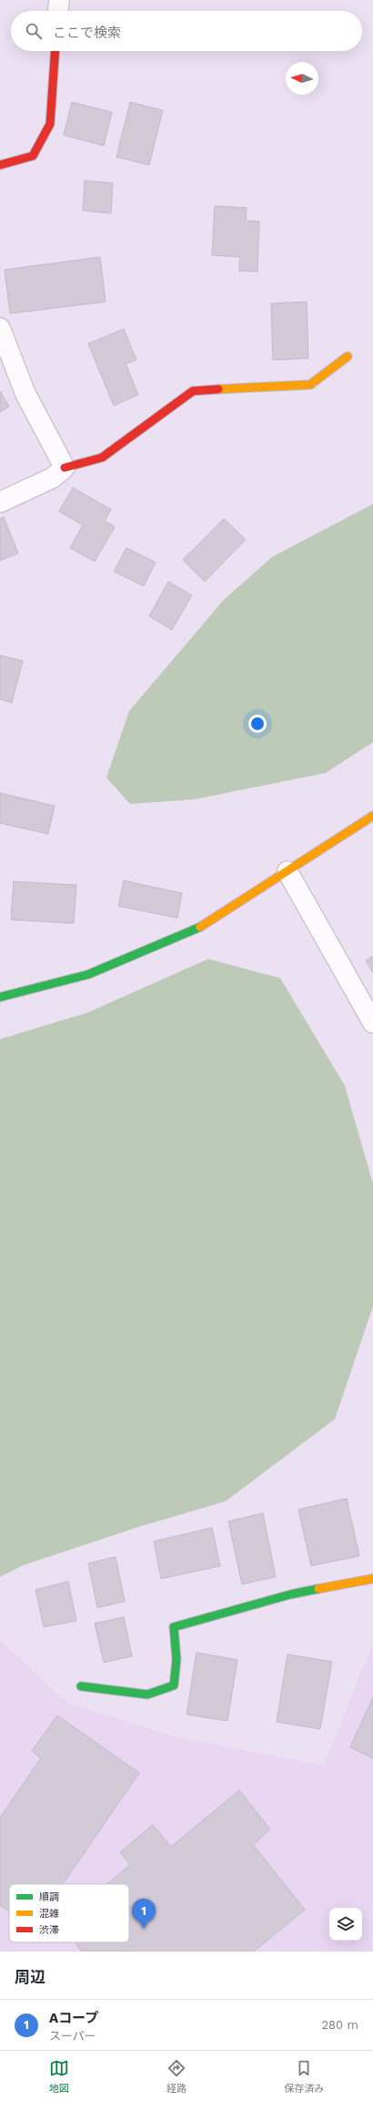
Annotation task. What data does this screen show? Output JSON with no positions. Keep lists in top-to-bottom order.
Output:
{
  "legend": ["順調", "混雑", "渋滞"],
  "north": "left",
  "page": {
    "search": "ここで検索",
    "pins": "1",
    "heading": "周辺",
    "list": [
      {
        "mark": "1",
        "name": "Aコープ",
        "note": "スーパー",
        "value": "280 m"
      }
    ],
    "nav": ["地図", "経路", "保存済み"]
  }
}
